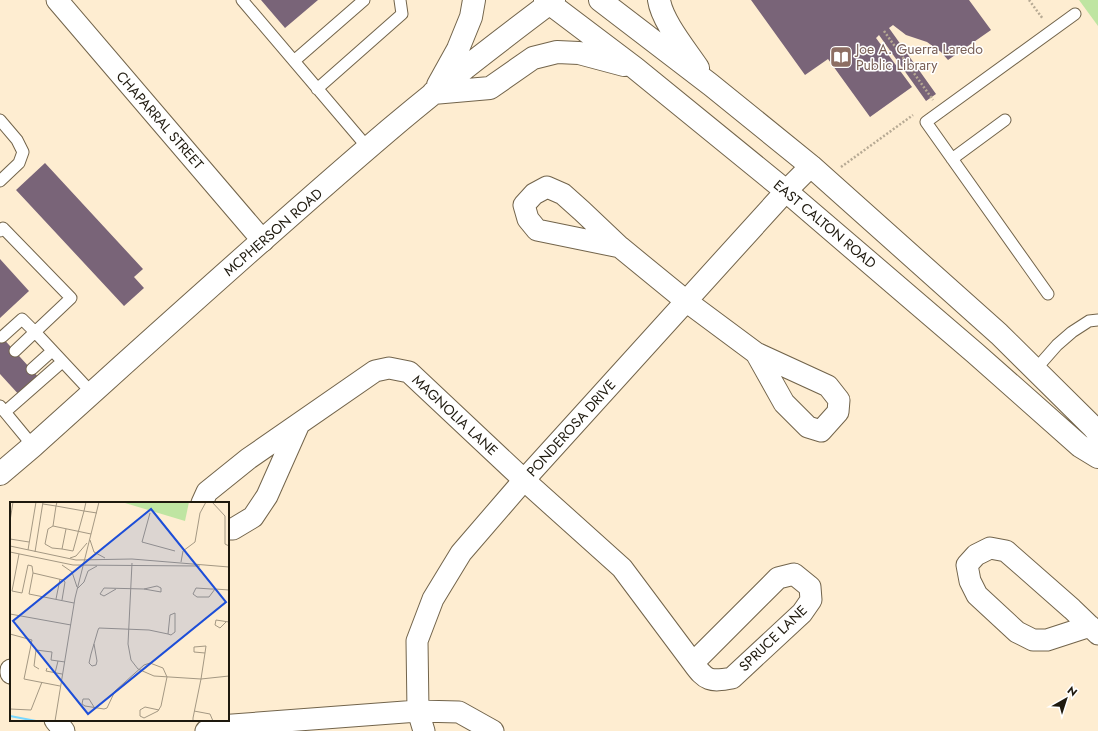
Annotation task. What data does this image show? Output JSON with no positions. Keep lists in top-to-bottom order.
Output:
{
  "streets": {
    "main road": ["EAST CALTON ROAD", "MCPHERSON ROAD"],
    "street": [
      "CHAPARRAL STREET",
      "MAGNOLIA LANE",
      "PONDEROSA DRIVE",
      "SPRUCE LANE"
    ]
  },
  "crossings": [
    ["CHAPARRAL STREET", "MCPHERSON ROAD"],
    ["EAST CALTON ROAD", "MCPHERSON ROAD"],
    ["EAST CALTON ROAD", "PONDEROSA DRIVE"],
    ["MAGNOLIA LANE", "PONDEROSA DRIVE"],
    ["MAGNOLIA LANE", "SPRUCE LANE"],
    ["PONDEROSA DRIVE", "SPRUCE LANE"]
  ],
  "places": {
    "library": ["Joe A. Guerra Laredo Public Library"]
  },
  "north": "top right"
}
